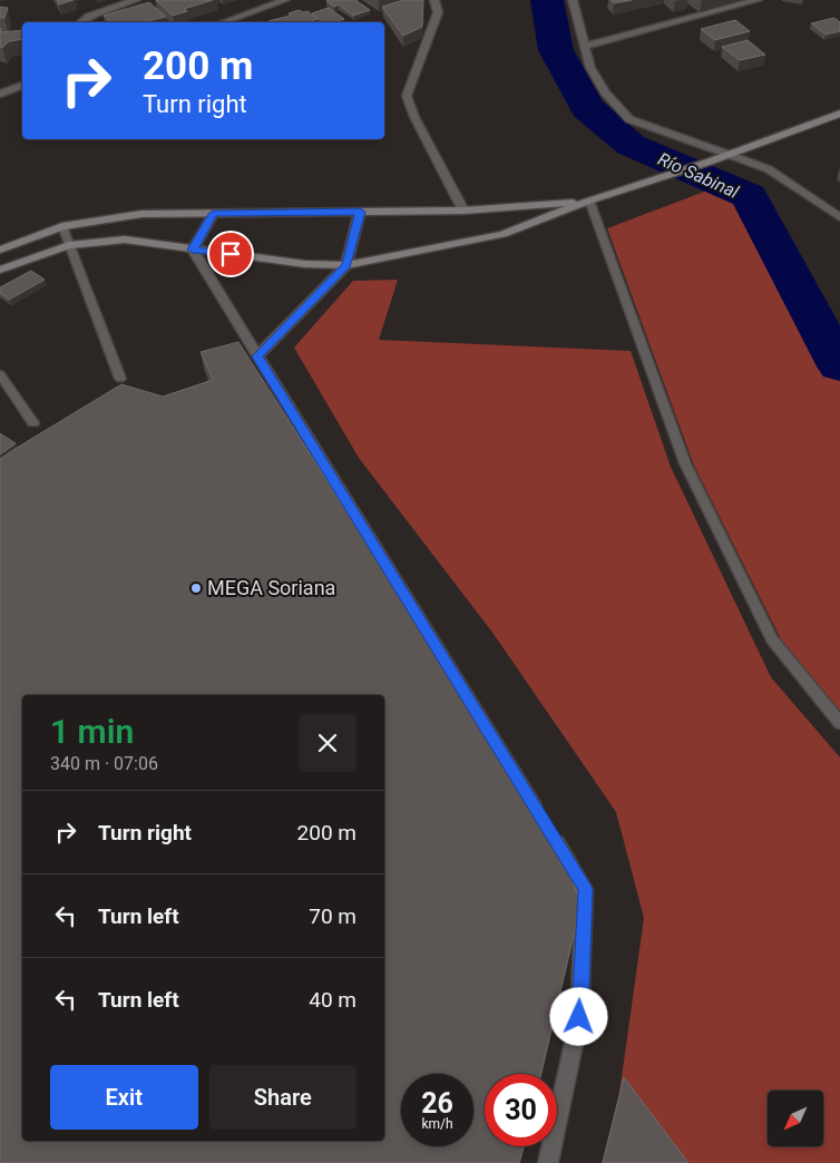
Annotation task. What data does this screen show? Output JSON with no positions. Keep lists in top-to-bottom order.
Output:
{
  "water": ["Río Sabinal"],
  "places": ["MEGA Soriana"],
  "north": "bottom left",
  "page": {
    "turn": ["200 m", "Turn right"],
    "heading": ["1 min", "340 m · 07:06"],
    "list": [
      {
        "name": "Turn right",
        "value": "200 m"
      },
      {
        "name": "Turn left",
        "value": "70 m"
      },
      {
        "name": "Turn left",
        "value": "40 m"
      }
    ],
    "buttons": ["Exit", "Share"],
    "speed": "26 km/h",
    "limit": "30"
  }
}
